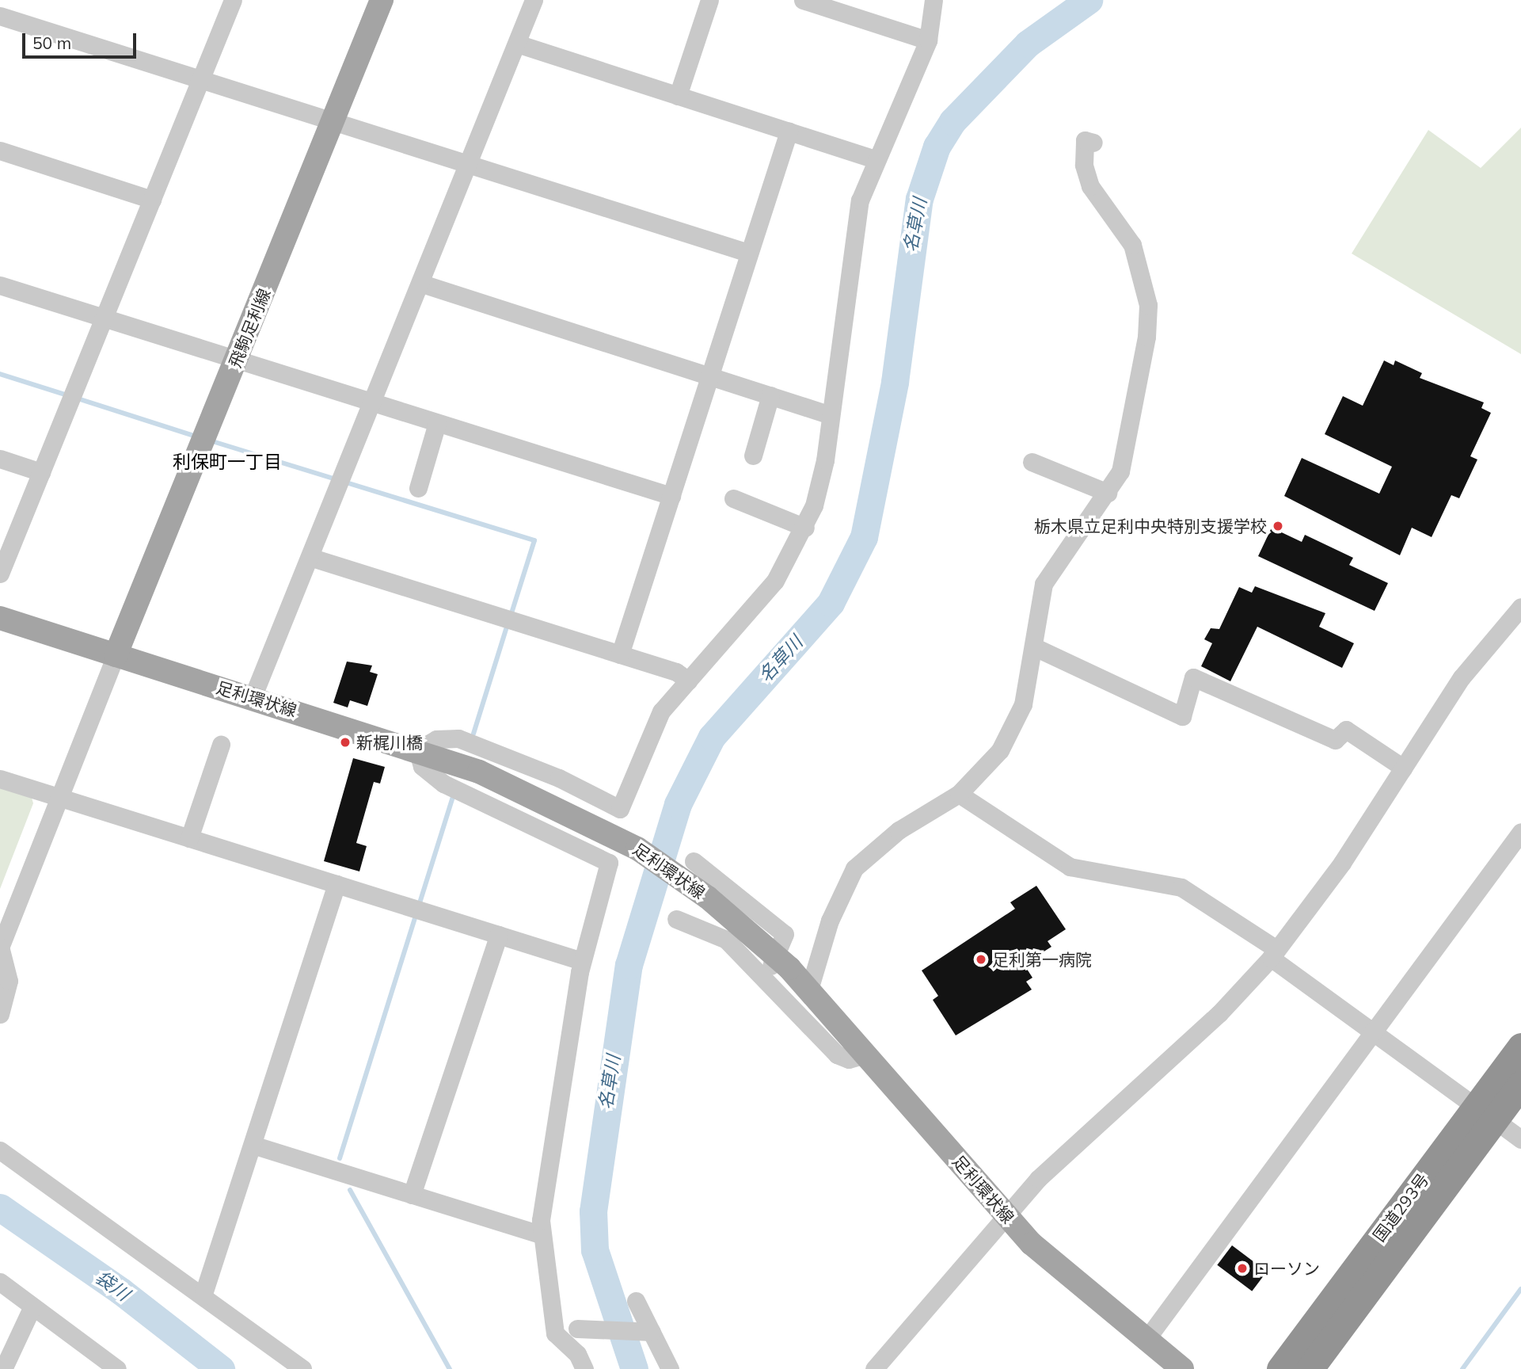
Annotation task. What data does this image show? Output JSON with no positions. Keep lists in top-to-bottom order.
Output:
{
  "streets": {
    "highway": ["国道293号"],
    "main road": ["飛駒足利線", "足利環状線"]
  },
  "crossings": [
    ["飛駒足利線", "足利環状線"]
  ],
  "districts": ["利保町一丁目"],
  "water": ["名草川", "袋川"],
  "places": [
    "栃木県立足利中央特別支援学校",
    "新梶川橋",
    "足利第一病院",
    "ローソン"
  ],
  "scale_bar": "50 m"
}
